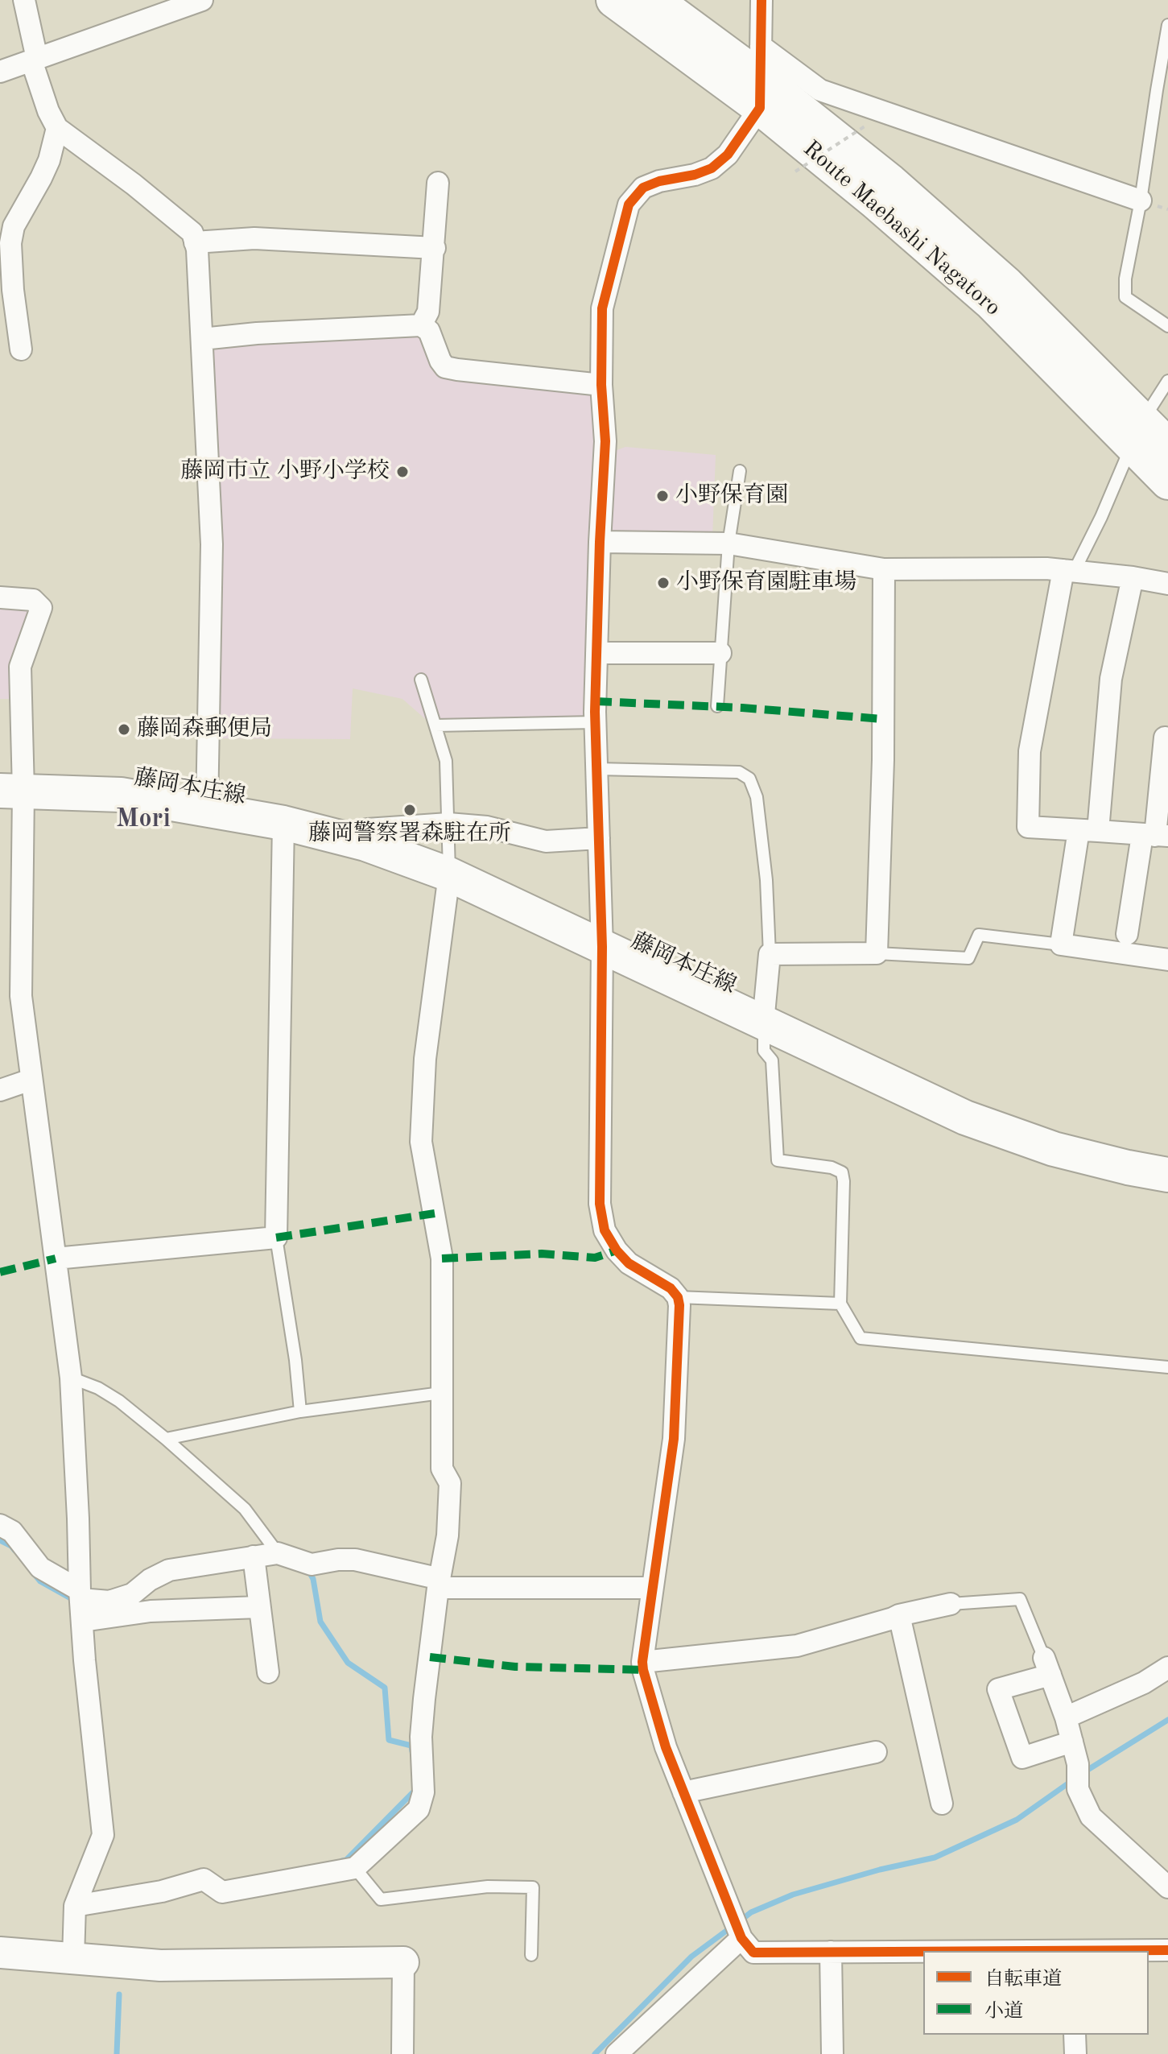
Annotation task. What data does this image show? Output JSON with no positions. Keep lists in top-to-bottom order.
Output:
{
  "streets": {
    "main road": ["Route Maebashi Nagatoro", "藤岡本庄線"]
  },
  "districts": ["Mori"],
  "places": [
    "藤岡市立 小野小学校",
    "小野保育園",
    "小野保育園駐車場",
    "藤岡森郵便局",
    "藤岡警察署森駐在所"
  ],
  "legend": ["自転車道", "小道"]
}
